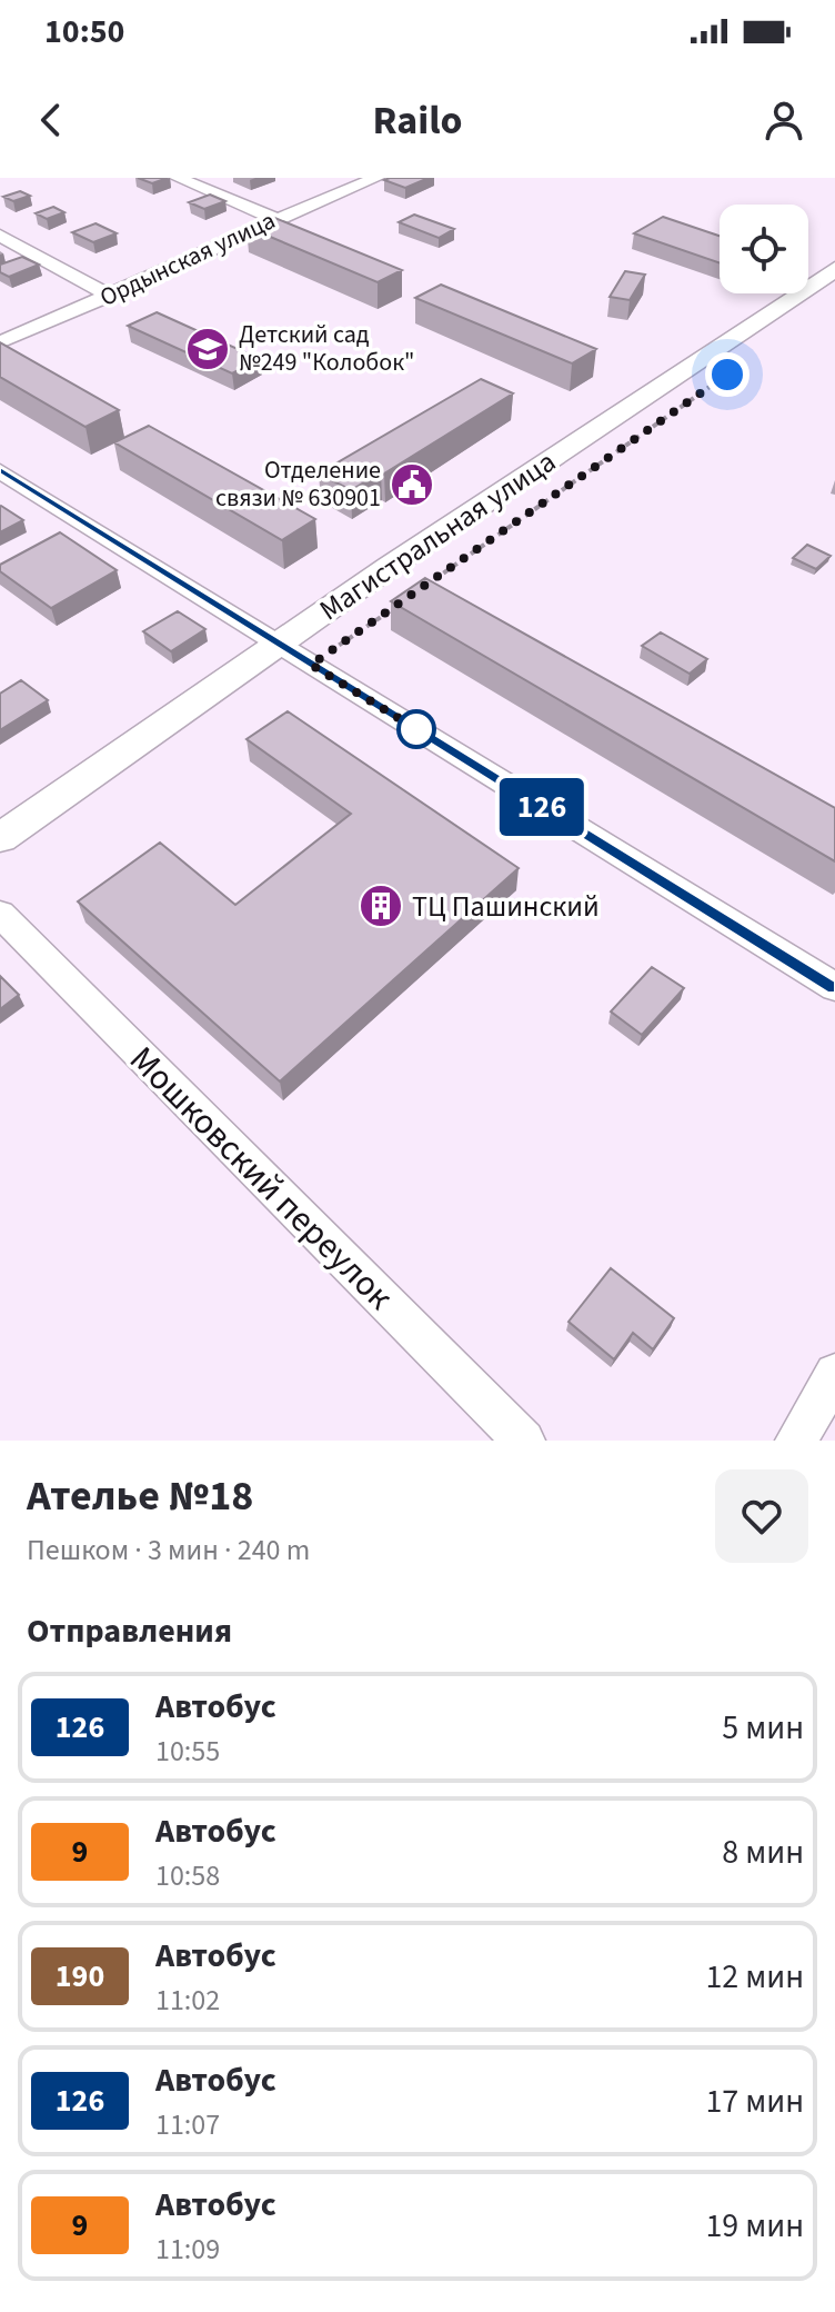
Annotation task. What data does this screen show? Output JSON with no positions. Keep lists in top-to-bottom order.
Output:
{
  "streets": {
    "main road": ["Магистральная улица"],
    "street": ["Ордынская улица", "Мошковский переулок"]
  },
  "places": {
    "school or university": ["Детский сад №249 \"Колобок\""],
    "public building": ["Отделение связи № 630901"],
    "building": ["ТЦ Пашинский"]
  },
  "lines": ["bus line 126"],
  "page": {
    "status": "10:50",
    "header": "Railo",
    "on_map": "126",
    "heading": [
      ["Ателье №18", "Пешком · 3 мин · 240 m"],
      "Отправления"
    ],
    "list": [
      {
        "mark": "126",
        "name": "Автобус",
        "note": "10:55",
        "value": "5 мин"
      },
      {
        "mark": "9",
        "name": "Автобус",
        "note": "10:58",
        "value": "8 мин"
      },
      {
        "mark": "190",
        "name": "Автобус",
        "note": "11:02",
        "value": "12 мин"
      },
      {
        "mark": "126",
        "name": "Автобус",
        "note": "11:07",
        "value": "17 мин"
      },
      {
        "mark": "9",
        "name": "Автобус",
        "note": "11:09",
        "value": "19 мин"
      }
    ]
  }
}
